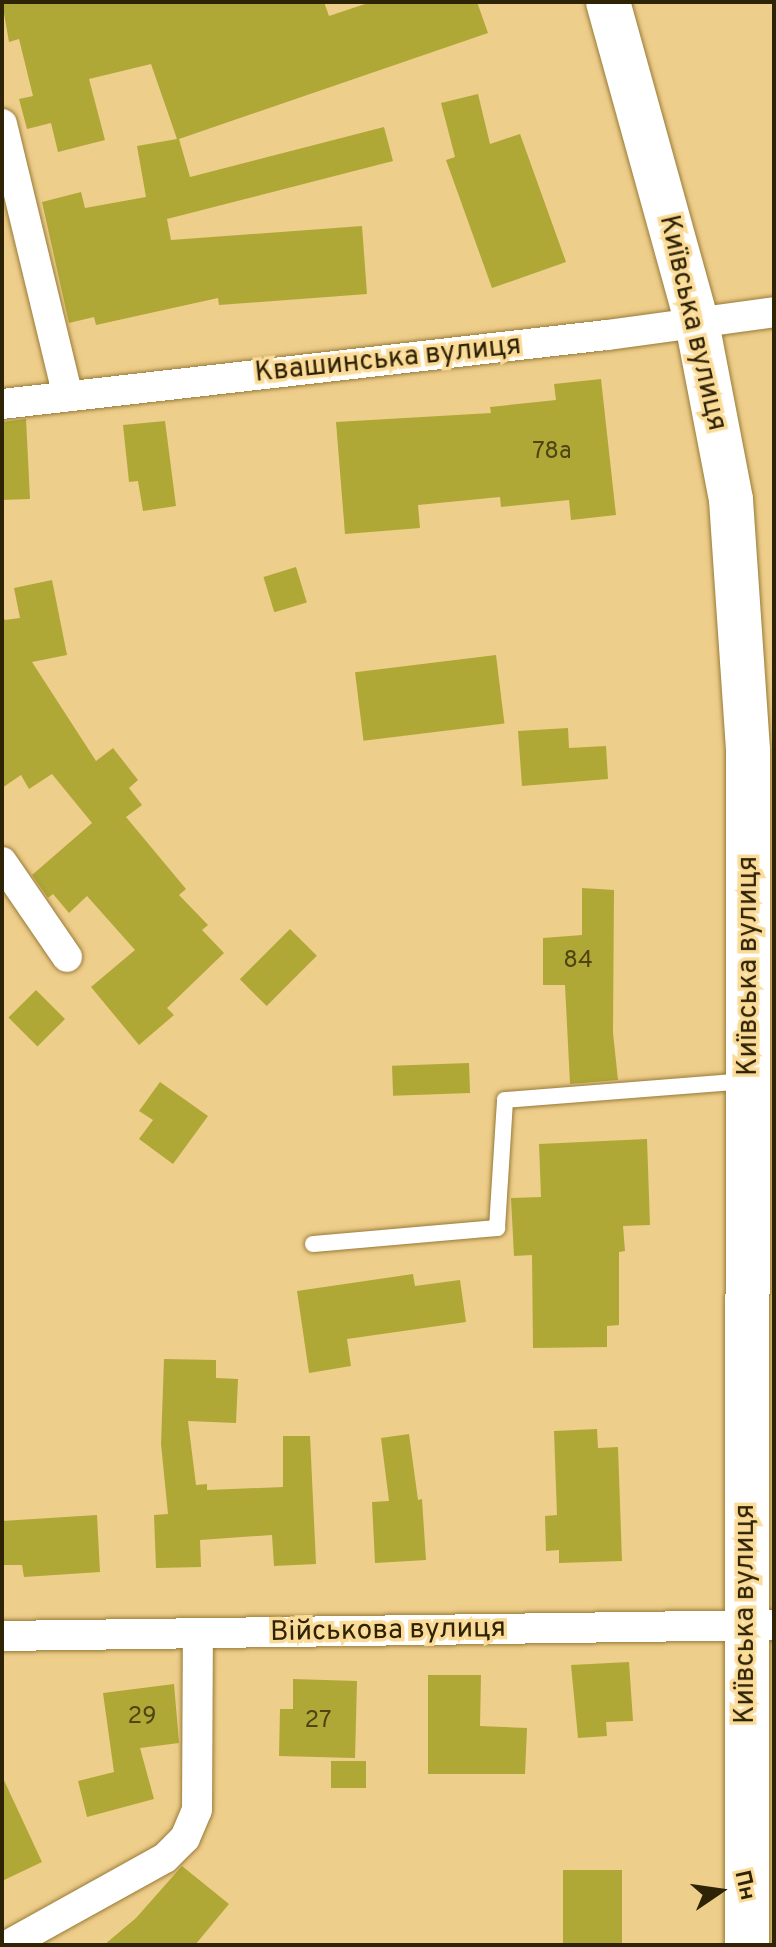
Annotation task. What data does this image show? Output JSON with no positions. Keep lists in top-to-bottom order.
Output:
{
  "streets": {
    "main road": ["Київська вулиця"],
    "street": ["Квашинська вулиця", "Військова вулиця"]
  },
  "crossings": [
    ["Київська вулиця", "Квашинська вулиця"],
    ["Київська вулиця", "Військова вулиця"]
  ],
  "house_numbers": [
    "78а",
    "84",
    "29",
    "27"
  ],
  "north": "right"
}
